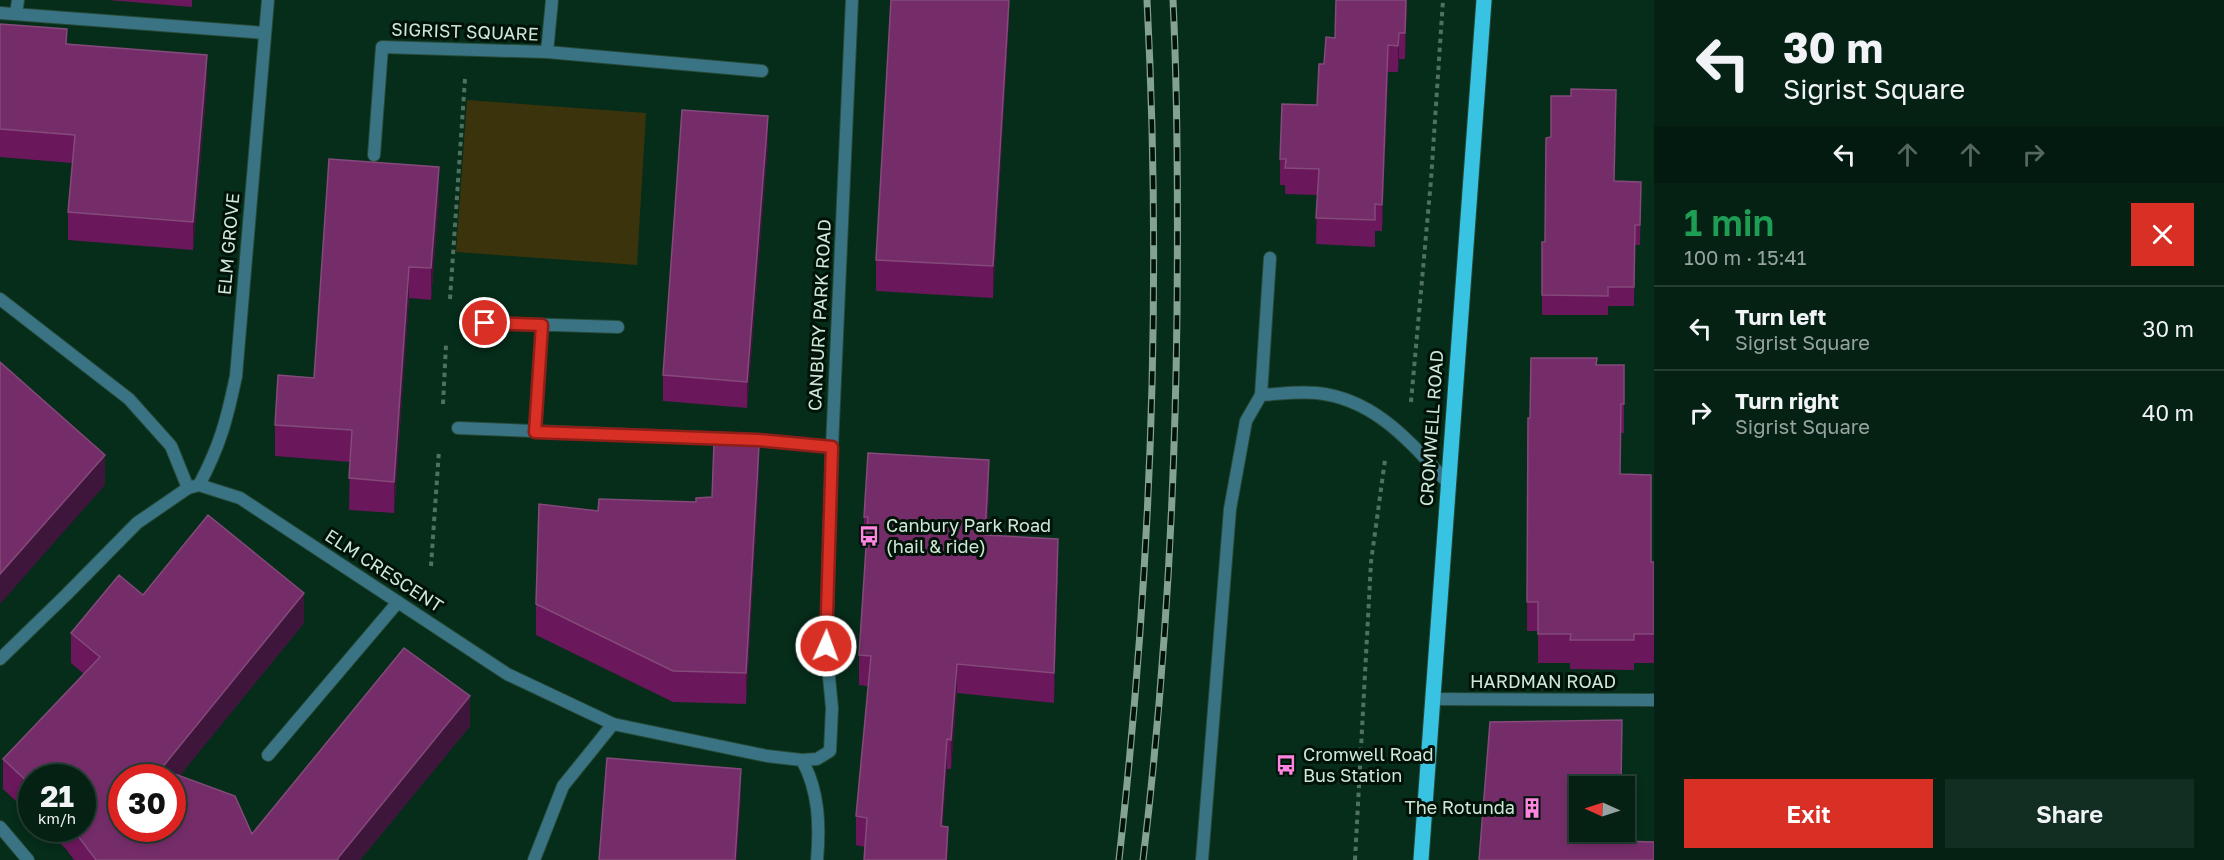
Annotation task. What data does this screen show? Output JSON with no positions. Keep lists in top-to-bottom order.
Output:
{
  "streets": {
    "main road": ["CROMWELL ROAD"],
    "street": [
      "SIGRIST SQUARE",
      "ELM GROVE",
      "CANBURY PARK ROAD",
      "ELM CRESCENT",
      "HARDMAN ROAD"
    ]
  },
  "crossings": [
    ["ELM GROVE", "ELM CRESCENT"],
    ["CANBURY PARK ROAD", "ELM CRESCENT"],
    ["CROMWELL ROAD", "HARDMAN ROAD"]
  ],
  "places": {
    "bus stop": ["Canbury Park Road (hail & ride)", "Cromwell Road Bus Station"],
    "building": ["The Rotunda"]
  },
  "north": "left",
  "page": {
    "turn": ["30 m", "Sigrist Square"],
    "heading": ["1 min", "100 m · 15:41"],
    "list": [
      {
        "name": "Turn left",
        "note": "Sigrist Square",
        "value": "30 m"
      },
      {
        "name": "Turn right",
        "note": "Sigrist Square",
        "value": "40 m"
      }
    ],
    "speed": "21 km/h",
    "limit": "30",
    "buttons": ["Exit", "Share"]
  }
}
